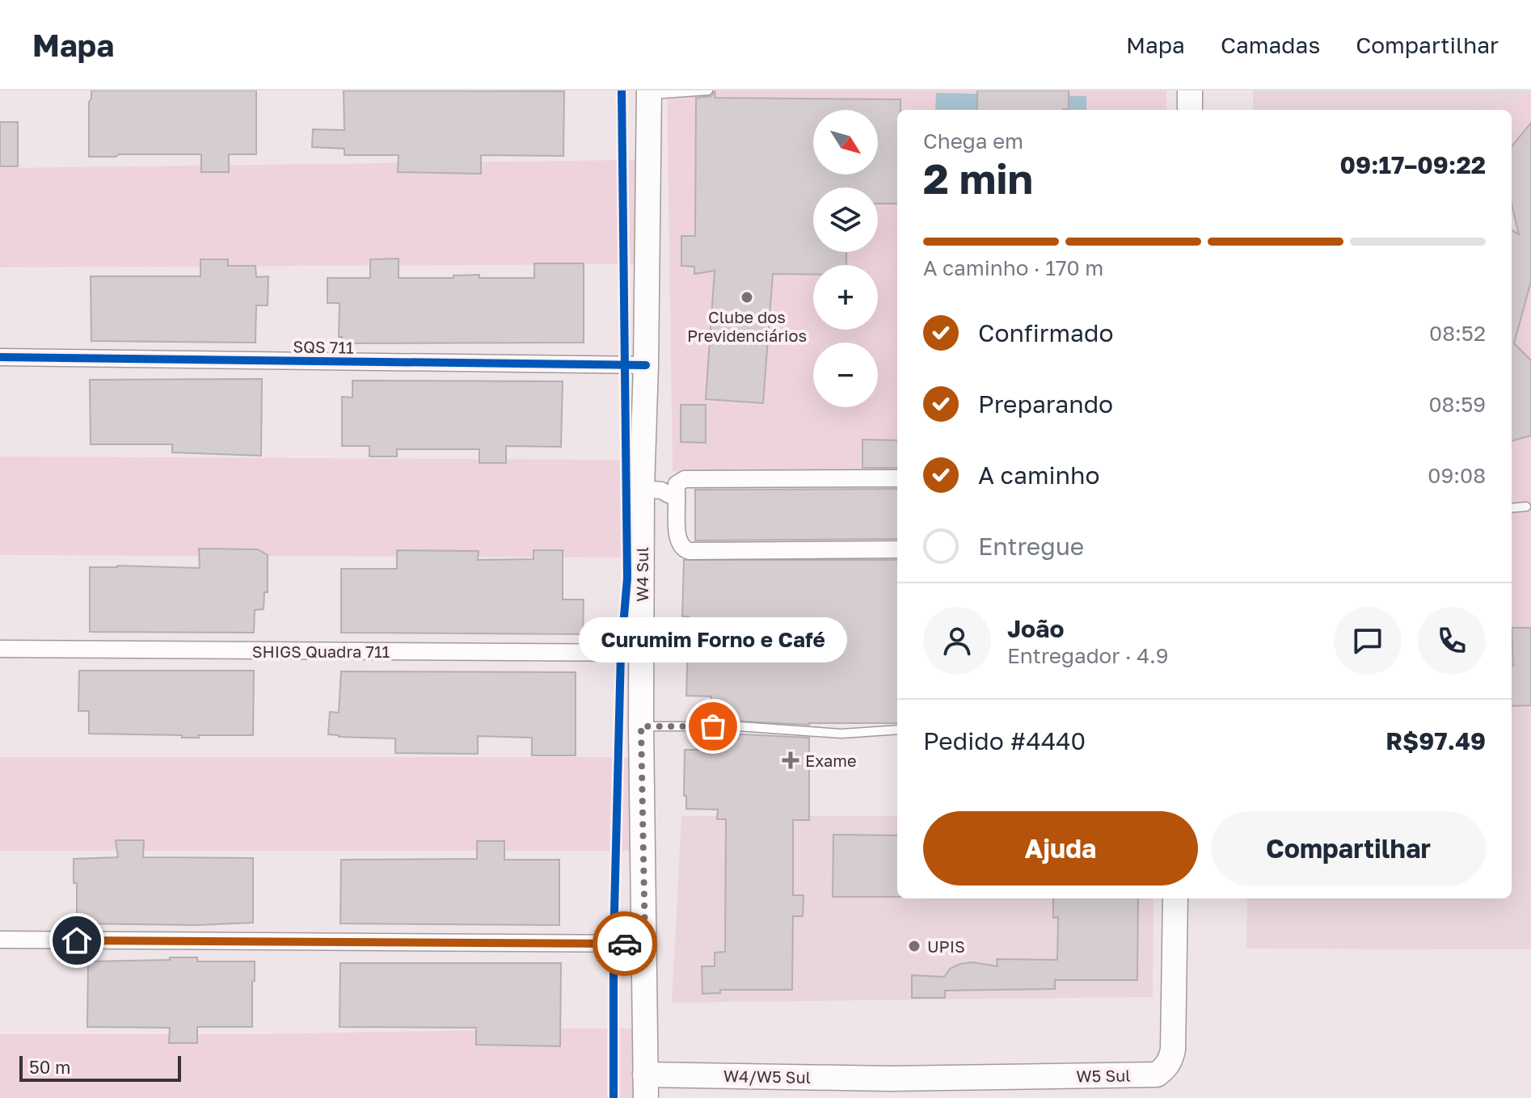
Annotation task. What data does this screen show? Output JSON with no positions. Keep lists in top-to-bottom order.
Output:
{
  "streets": {
    "main road": ["W4 Sul", "W5 Sul", "W4/W5 Sul"],
    "street": ["SQS 711", "SHIGS Quadra 711"]
  },
  "crossings": [
    ["SQS 711", "W4 Sul"],
    ["W4 Sul", "SHIGS Quadra 711"],
    ["W4 Sul", "W4/W5 Sul"],
    ["W5 Sul", "W4/W5 Sul"]
  ],
  "places": {
    "other": ["Clube dos Previdenciários", "Curumim Forno e Café", "UPIS"],
    "health": ["Exame"]
  },
  "scale_bar": "50 m",
  "north": "bottom right",
  "page": {
    "header": "Mapa",
    "nav": ["Mapa", "Camadas", "Compartilhar"],
    "map_buttons": ["+", "−"],
    "heading": ["2 min", "Chega em", "09:17–09:22"],
    "panel": [
      "João",
      "Entregador · 4.9",
      "Pedido #4440",
      "R$97.49"
    ],
    "bar": "A caminho · 170 m",
    "list": [
      ["Confirmado", "08:52"],
      ["Preparando", "08:59"],
      ["A caminho", "09:08"],
      "Entregue"
    ],
    "bubble": "Curumim Forno e Café",
    "buttons": ["Ajuda", "Compartilhar"],
    "scale": "50 m"
  }
}
